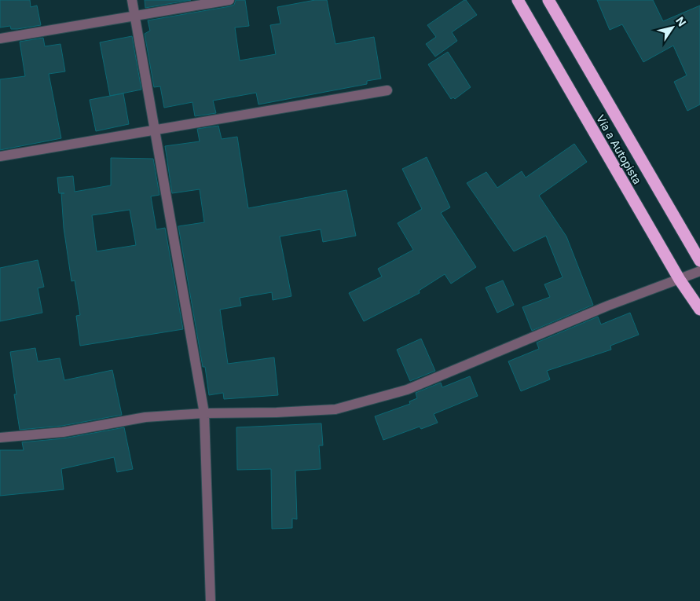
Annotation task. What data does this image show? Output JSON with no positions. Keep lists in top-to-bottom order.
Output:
{
  "streets": {
    "highway": ["Vía a Autopista"]
  },
  "north": "top right"
}
